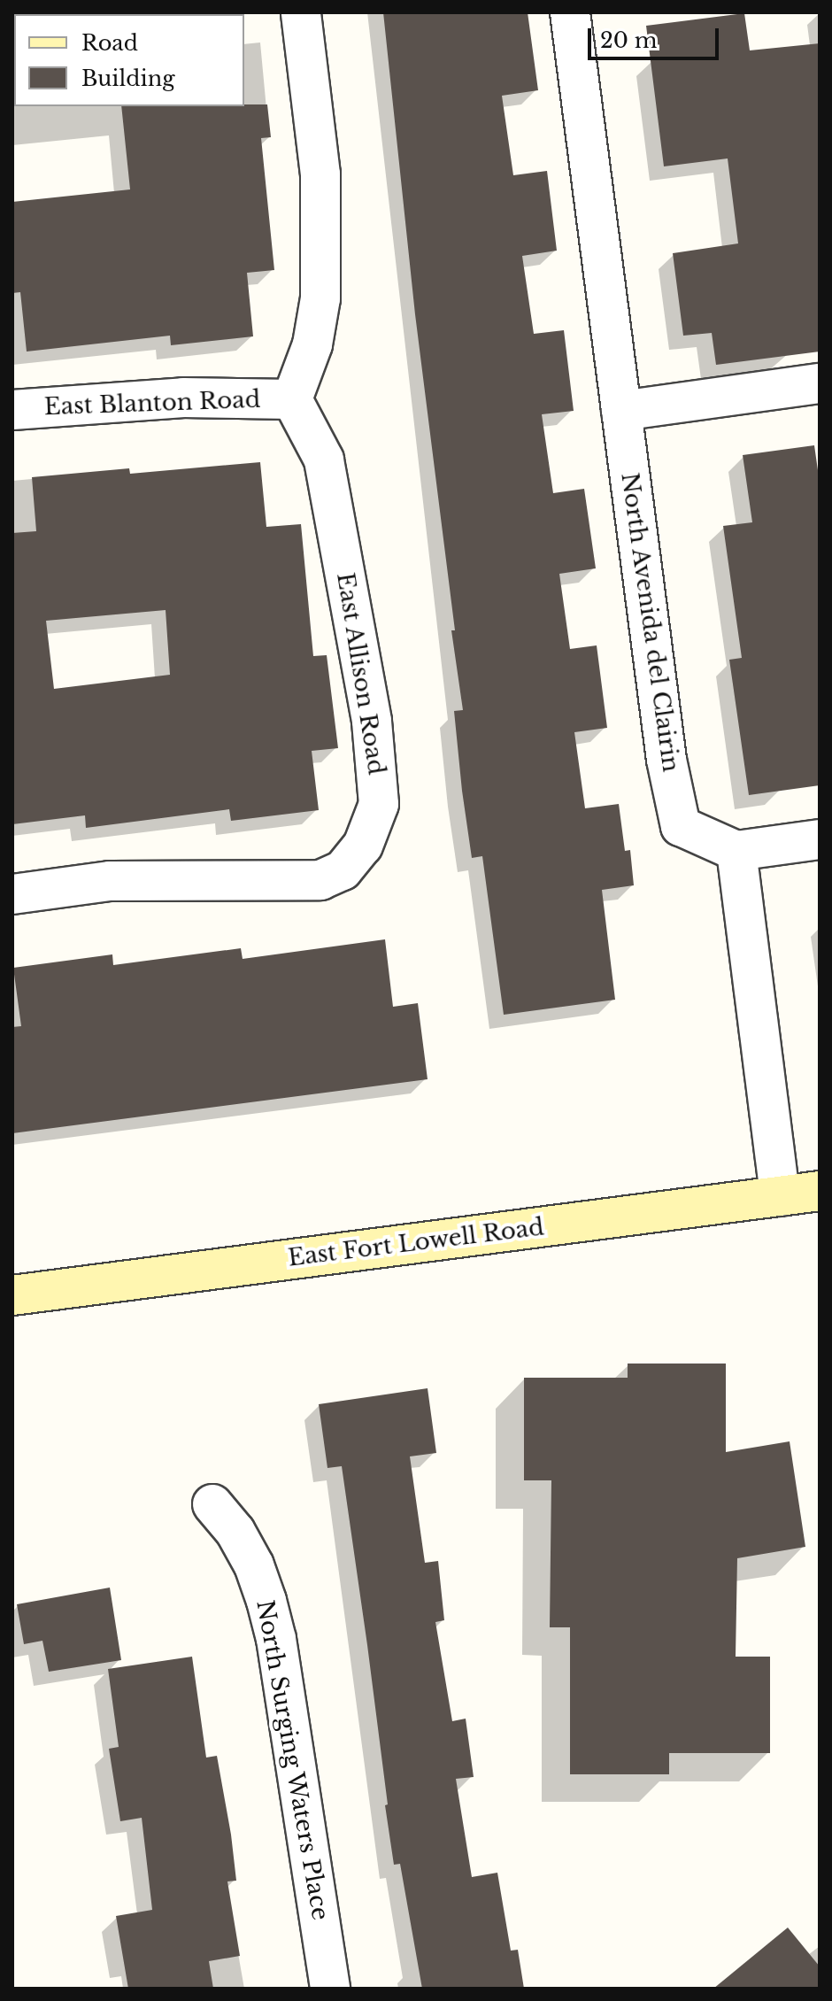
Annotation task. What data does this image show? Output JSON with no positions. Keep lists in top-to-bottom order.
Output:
{
  "streets": {
    "main road": ["East Fort Lowell Road"],
    "street": [
      "East Blanton Road",
      "North Avenida del Clairin",
      "East Allison Road",
      "North Surging Waters Place"
    ]
  },
  "crossings": [
    ["East Blanton Road", "East Allison Road"]
  ],
  "legend": ["Road", "Building"],
  "scale_bar": "20 m"
}
